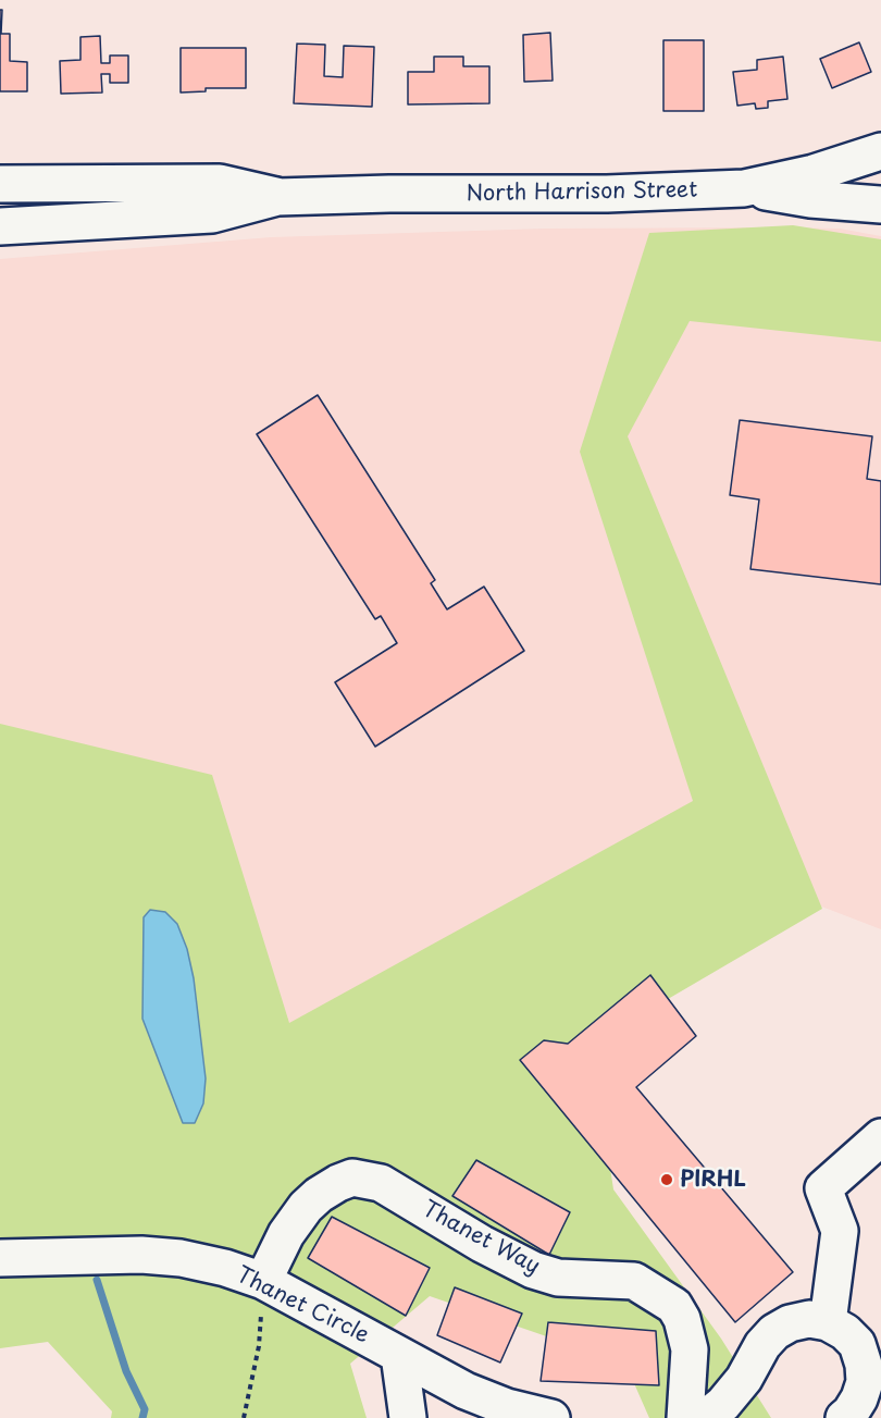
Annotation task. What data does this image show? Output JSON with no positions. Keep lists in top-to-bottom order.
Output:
{
  "streets": {
    "street": ["North Harrison Street", "Thanet Way", "Thanet Circle"]
  },
  "crossings": [
    ["Thanet Way", "Thanet Circle"]
  ],
  "places": ["PIRHL"]
}
